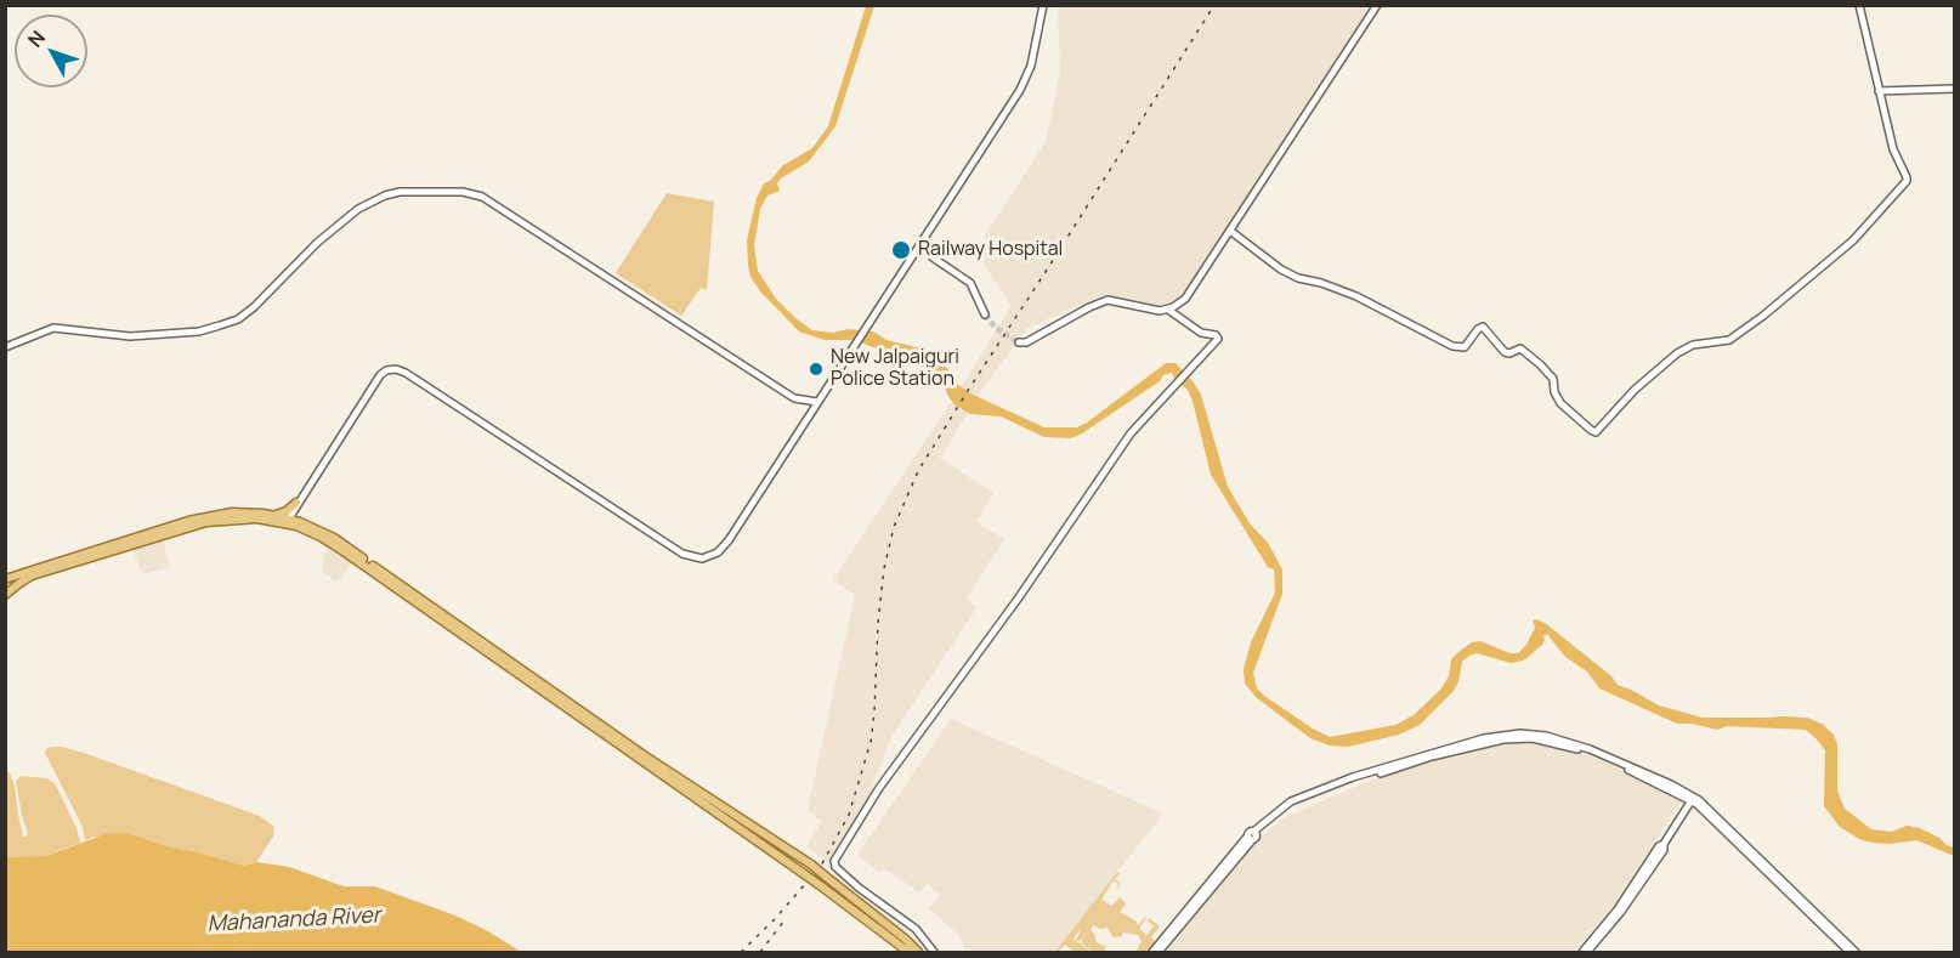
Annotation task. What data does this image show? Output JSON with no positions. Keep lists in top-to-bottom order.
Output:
{
  "water": ["Mahananda River"],
  "places": ["Railway Hospital", "New Jalpaiguri Police Station"],
  "north": "top left"
}
